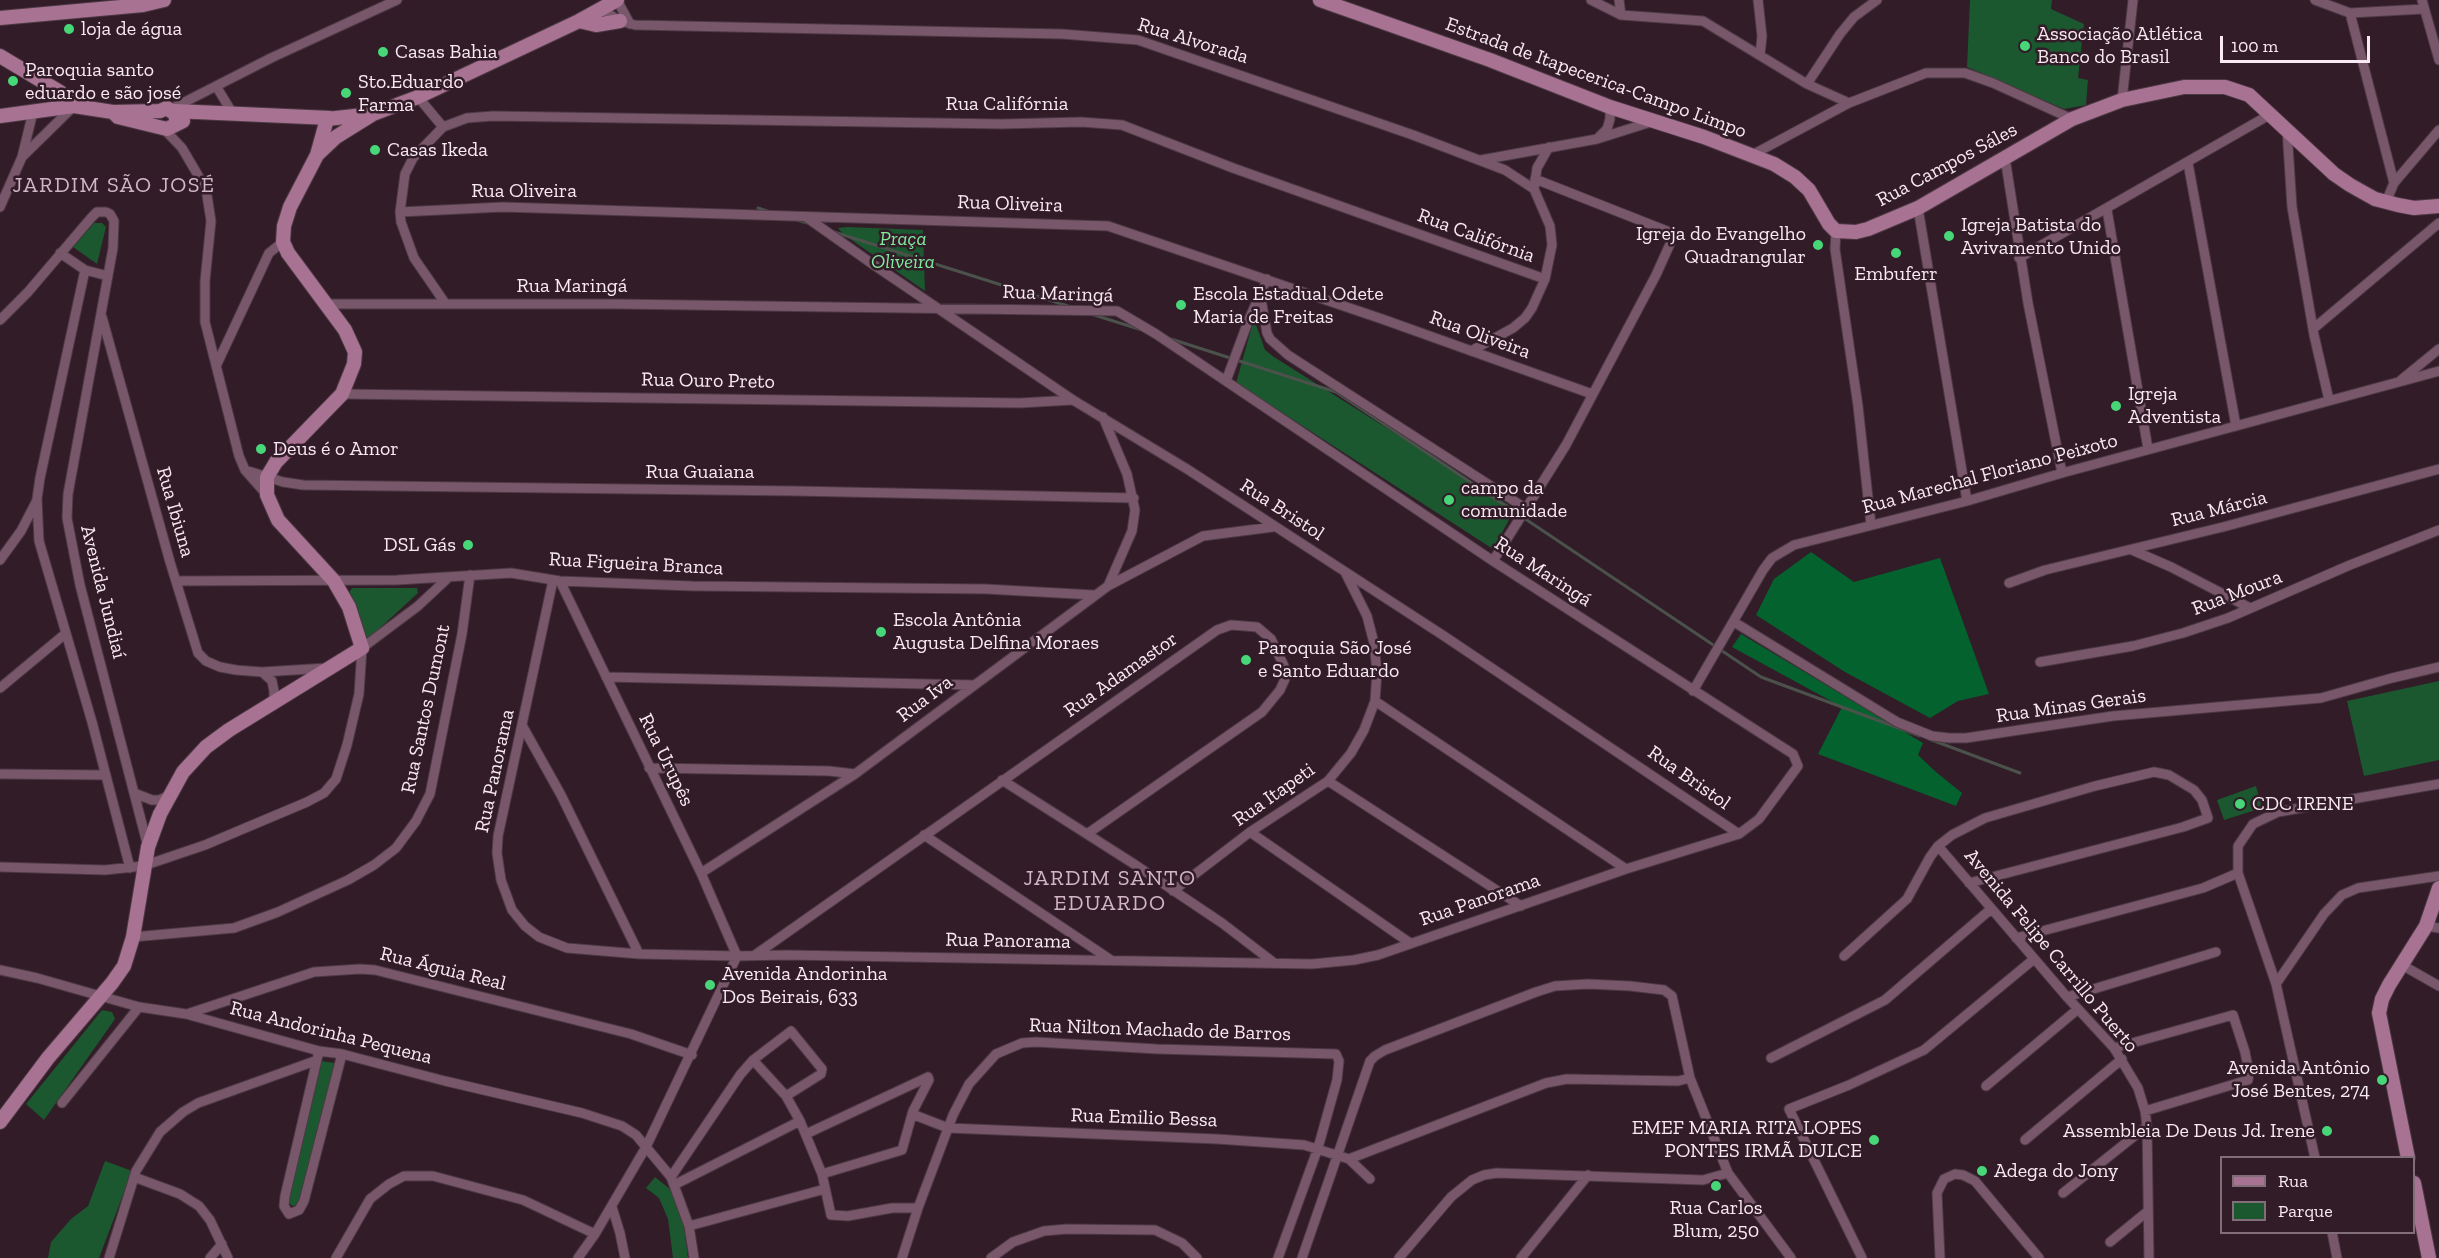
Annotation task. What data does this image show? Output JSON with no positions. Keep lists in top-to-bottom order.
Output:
{
  "streets": {
    "main road": ["Estrada de Itapecerica-Campo Limpo", "Rua Campos Sáles"],
    "street": [
      "Rua Alvorada",
      "Rua Califórnia",
      "Rua Oliveira",
      "Rua Maringá",
      "Rua Ouro Preto",
      "Rua Guaiana",
      "Rua Marechal Floriano Peixoto",
      "Rua Márcia",
      "Rua Bristol",
      "Rua Ibiuna",
      "Rua Figueira Branca",
      "Avenida Jundiaí",
      "Rua Moura",
      "Rua Adamastor",
      "Rua Iva",
      "Rua Minas Gerais",
      "Rua Santos Dumont",
      "Rua Urupês",
      "Rua Panorama",
      "Rua Itapeti",
      "Avenida Felipe Carrillo Puerto",
      "Rua Águia Real",
      "Rua Nilton Machado de Barros",
      "Rua Andorinha Pequena",
      "Rua Emilio Bessa"
    ]
  },
  "crossings": [
    ["Estrada de Itapecerica-Campo Limpo", "Rua Campos Sáles"],
    ["Rua Oliveira", "Rua Bristol"],
    ["Rua Maringá", "Rua Marechal Floriano Peixoto"],
    ["Rua Maringá", "Rua Bristol"],
    ["Rua Maringá", "Rua Panorama"],
    ["Rua Ouro Preto", "Rua Bristol"],
    ["Rua Marechal Floriano Peixoto", "Rua Minas Gerais"],
    ["Rua Bristol", "Rua Iva"],
    ["Rua Bristol", "Rua Panorama"],
    ["Rua Bristol", "Rua Itapeti"],
    ["Rua Ibiuna", "Rua Figueira Branca"],
    ["Rua Ibiuna", "Avenida Jundiaí"],
    ["Rua Figueira Branca", "Rua Iva"],
    ["Rua Figueira Branca", "Rua Santos Dumont"],
    ["Rua Figueira Branca", "Rua Urupês"],
    ["Rua Figueira Branca", "Rua Panorama"],
    ["Rua Adamastor", "Rua Panorama"],
    ["Rua Iva", "Rua Urupês"],
    ["Rua Urupês", "Rua Panorama"],
    ["Rua Águia Real", "Rua Andorinha Pequena"],
    ["Rua Nilton Machado de Barros", "Rua Emilio Bessa"]
  ],
  "districts": ["JARDIM SÃO JOSÉ", "JARDIM SANTO EDUARDO"],
  "parks": ["Praça Oliveira"],
  "places": [
    "loja de água",
    "Associação Atlética Banco do Brasil",
    "Casas Bahia",
    "Paroquia santo eduardo e são josé",
    "Sto.Eduardo Farma",
    "Casas Ikeda",
    "Igreja Batista do Avivamento Unido",
    "Igreja do Evangelho Quadrangular",
    "Embuferr",
    "Escola Estadual Odete Maria de Freitas",
    "Igreja Adventista",
    "Deus é o Amor",
    "campo da comunidade",
    "DSL Gás",
    "Escola Antônia Augusta Delfina Moraes",
    "Paroquia São José e Santo Eduardo",
    "CDC IRENE",
    "Avenida Andorinha Dos Beirais, 633",
    "Avenida Antônio José Bentes, 274",
    "Assembleia De Deus Jd. Irene",
    "EMEF MARIA RITA LOPES PONTES IRMÃ DULCE",
    "Adega do Jony",
    "Rua Carlos Blum, 250"
  ],
  "legend": ["Rua", "Parque"],
  "scale_bar": "100 m"
}
